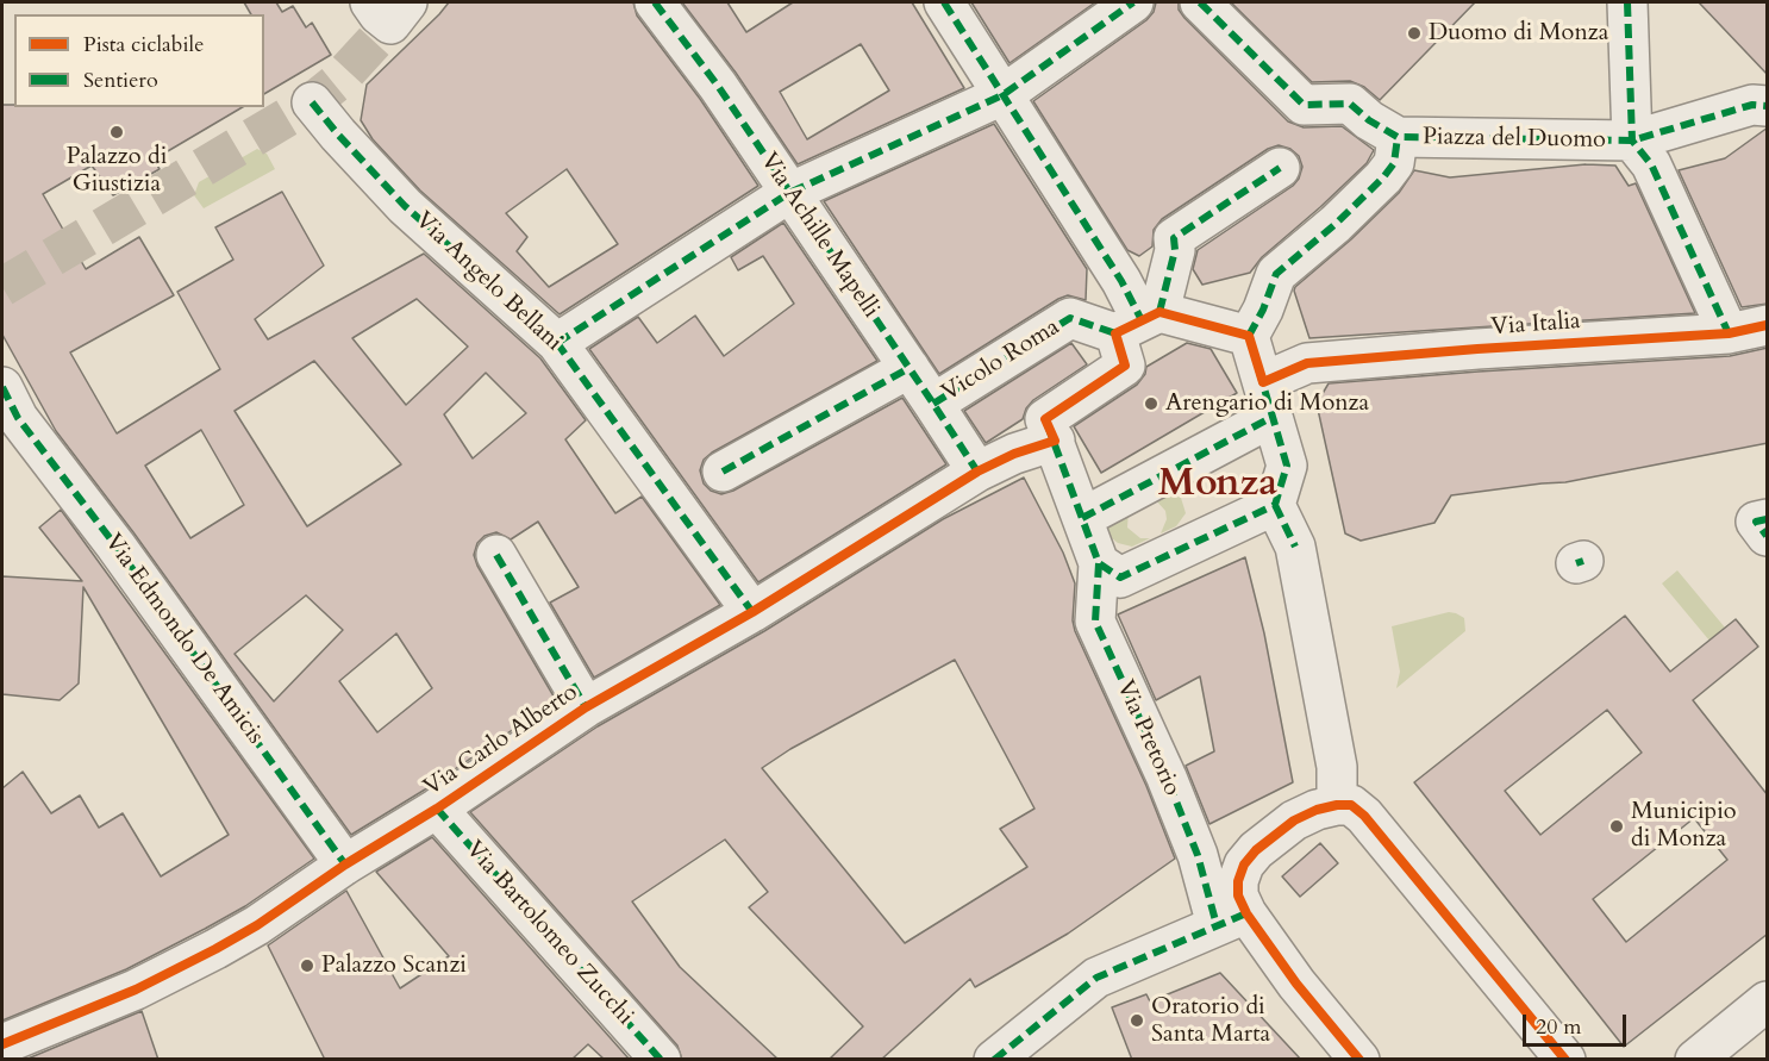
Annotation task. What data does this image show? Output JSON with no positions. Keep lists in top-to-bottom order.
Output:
{
  "streets": {
    "street": [
      "Piazza del Duomo",
      "Via Achille Mapelli",
      "Via Angelo Bellani",
      "Via Italia",
      "Vicolo Roma",
      "Via Edmondo De Amicis",
      "Via Pretorio",
      "Via Carlo Alberto",
      "Via Bartolomeo Zucchi"
    ]
  },
  "crossings": [
    ["Via Achille Mapelli", "Vicolo Roma"],
    ["Via Achille Mapelli", "Via Carlo Alberto"],
    ["Via Angelo Bellani", "Via Carlo Alberto"],
    ["Via Edmondo De Amicis", "Via Carlo Alberto"],
    ["Via Carlo Alberto", "Via Bartolomeo Zucchi"]
  ],
  "districts": ["Monza"],
  "places": [
    "Duomo di Monza",
    "Palazzo di Giustizia",
    "Arengario di Monza",
    "Municipio di Monza",
    "Palazzo Scanzi",
    "Oratorio di Santa Marta"
  ],
  "legend": ["Pista ciclabile", "Sentiero"],
  "scale_bar": "20 m"
}
